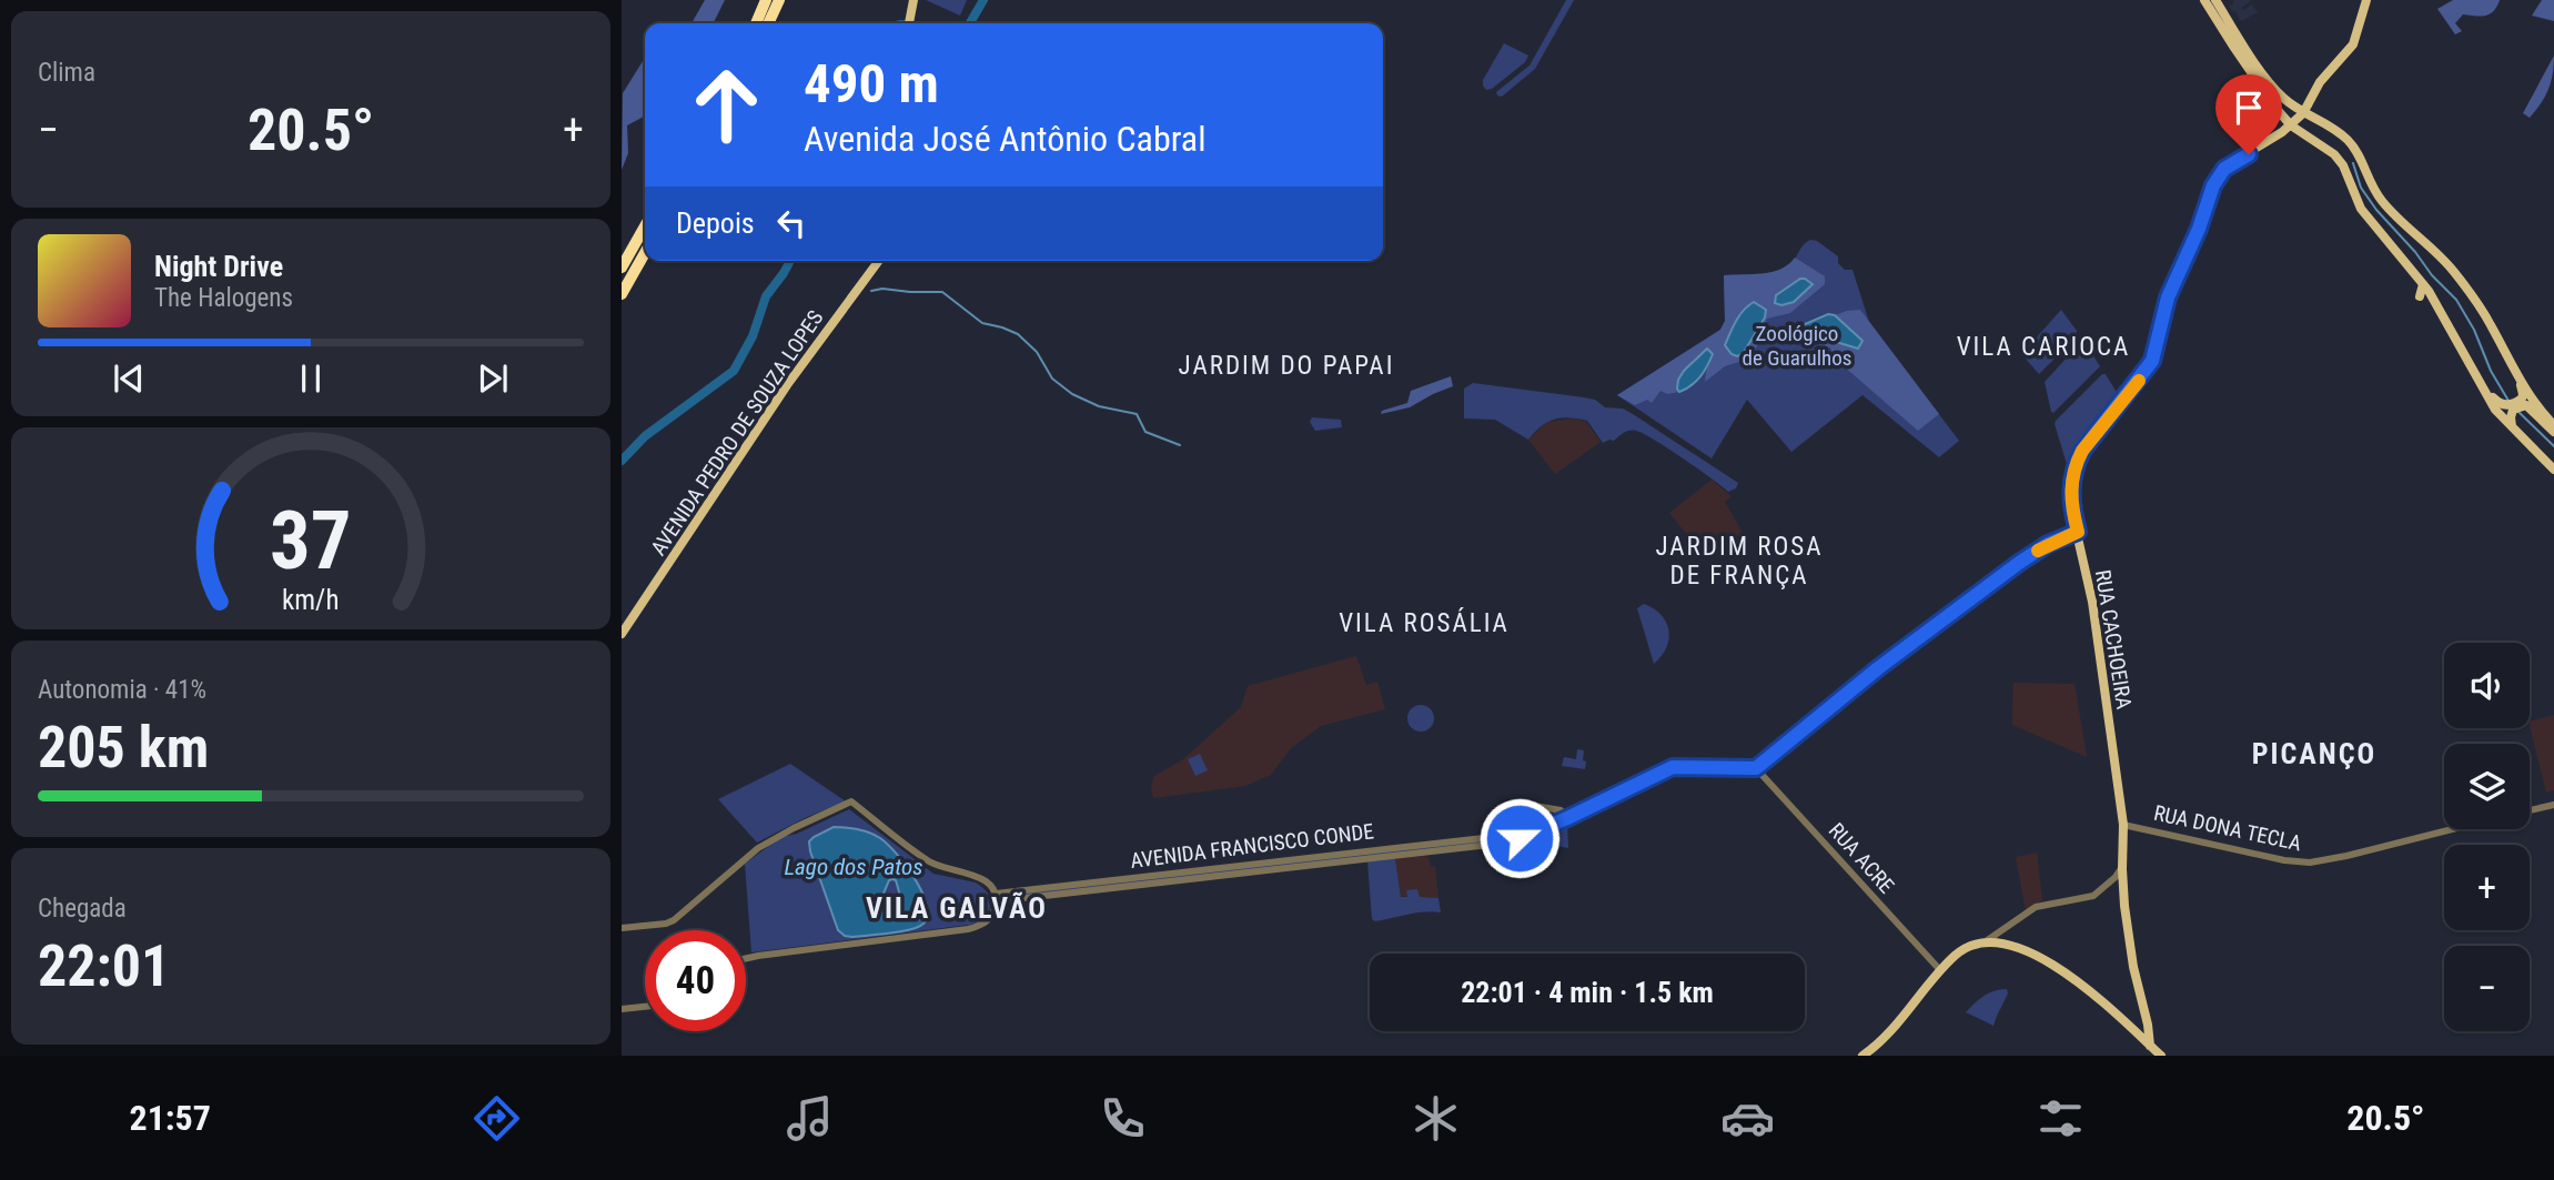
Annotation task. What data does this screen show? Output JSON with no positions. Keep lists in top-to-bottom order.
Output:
{
  "streets": {
    "main road": ["AVENIDA PEDRO DE SOUZA LOPES", "RUA CACHOEIRA"],
    "street": ["RUA DONA TECLA", "AVENIDA FRANCISCO CONDE", "RUA ACRE"]
  },
  "crossings": [
    ["RUA CACHOEIRA", "RUA DONA TECLA"],
    ["AVENIDA FRANCISCO CONDE", "RUA ACRE"]
  ],
  "districts": [
    "VILA CARIOCA",
    "JARDIM DO PAPAI",
    "JARDIM ROSA DE FRANÇA",
    "VILA ROSÁLIA",
    "PICANÇO",
    "VILA GALVÃO"
  ],
  "water": ["Lago dos Patos"],
  "parks": ["Zoológico de Guarulhos"],
  "page": {
    "tile": [
      "Clima",
      ["Autonomia · 41%", "205 km"],
      ["Chegada", "22:01"]
    ],
    "turn": ["490 m", "Avenida José Antônio Cabral"],
    "heat": ["−", "20.5°", "+"],
    "then": "Depois",
    "song": ["Night Drive", "The Halogens"],
    "map_buttons": ["+", "−"],
    "limit": "40",
    "trip": "22:01 · 4 min · 1.5 km",
    "tabs": ["21:57", "20.5°"],
    "gauge": ["37", "km/h"]
  }
}
